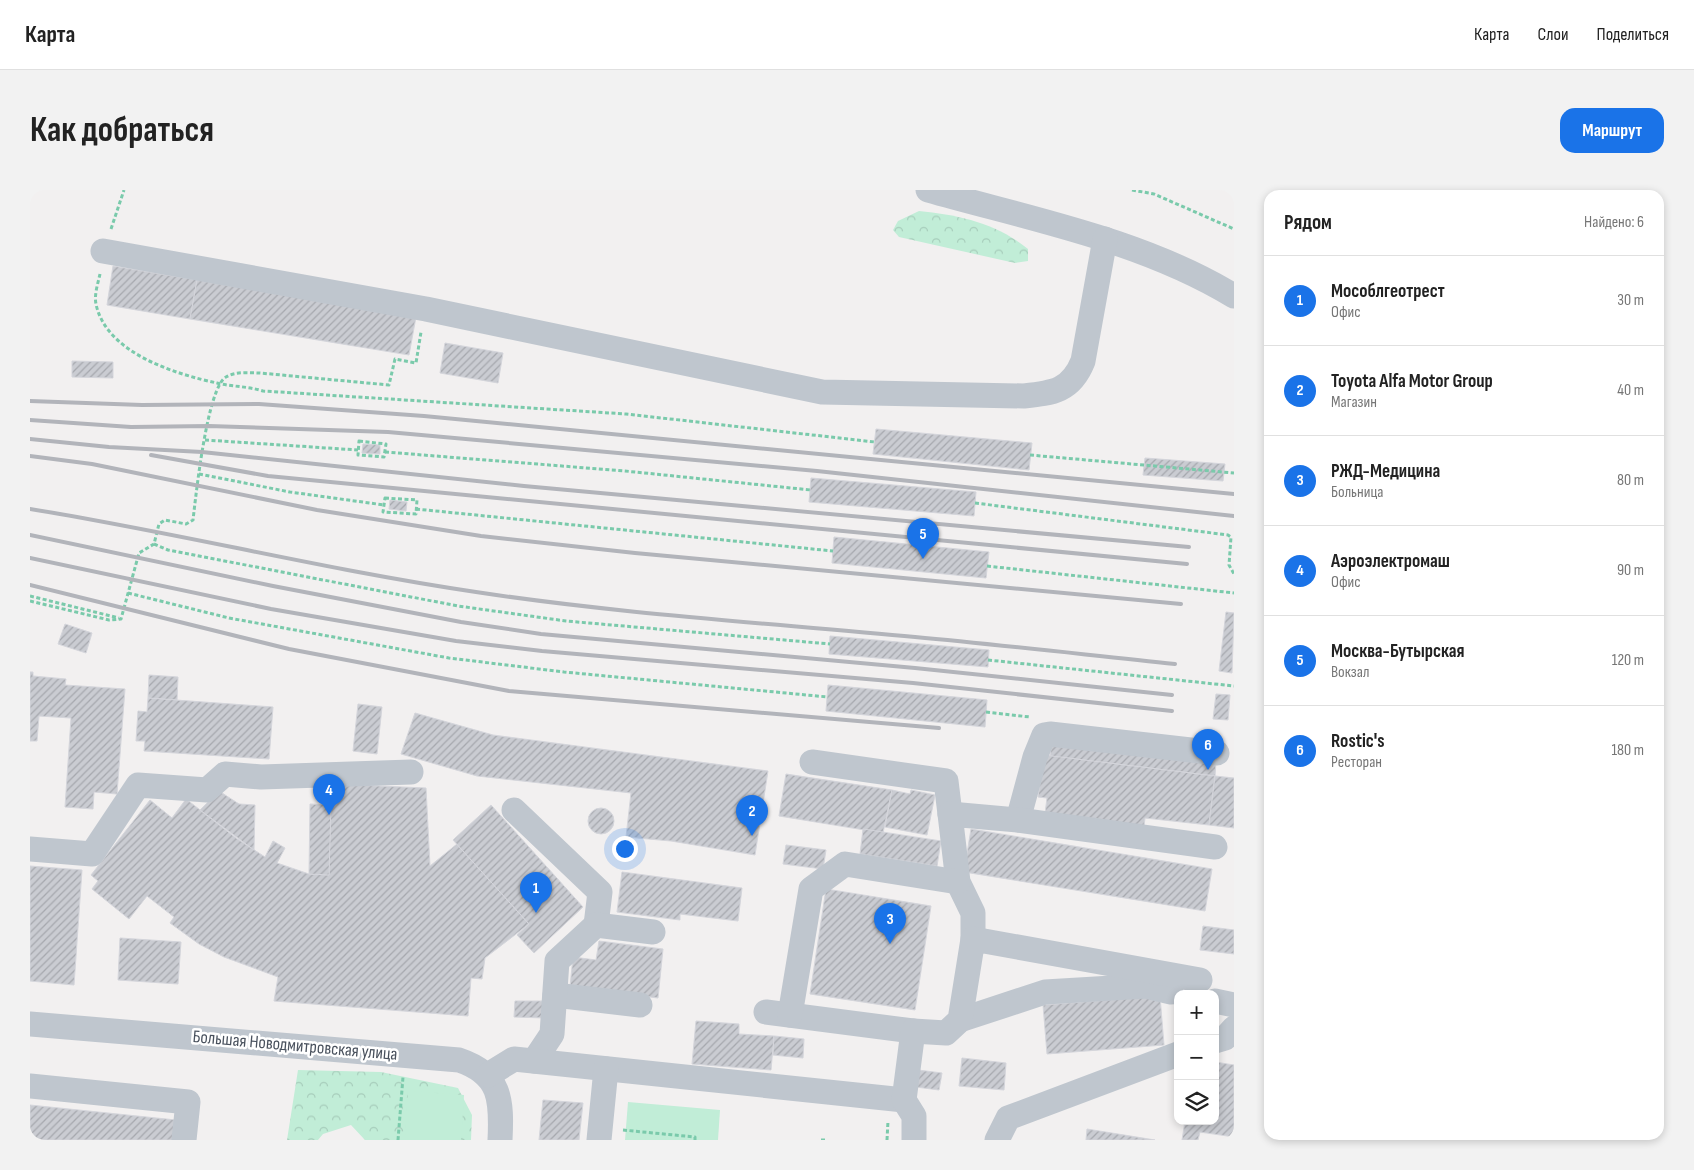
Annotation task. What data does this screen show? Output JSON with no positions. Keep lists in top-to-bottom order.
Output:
{
  "streets": {
    "street": ["Большая Новодмитровская улица"]
  },
  "page": {
    "header": "Карта",
    "nav": ["Карта", "Слои", "Поделиться"],
    "buttons": "Маршрут",
    "title": "Как добраться",
    "heading": ["Рядом", "Найдено: 6"],
    "list": [
      {
        "mark": "1",
        "name": "Мособлгеотрест",
        "note": "Офис",
        "value": "30 m"
      },
      {
        "mark": "2",
        "name": "Toyota Alfa Motor Group",
        "note": "Магазин",
        "value": "40 m"
      },
      {
        "mark": "3",
        "name": "РЖД-Медицина",
        "note": "Больница",
        "value": "80 m"
      },
      {
        "mark": "4",
        "name": "Аэроэлектромаш",
        "note": "Офис",
        "value": "90 m"
      },
      {
        "mark": "5",
        "name": "Москва-Бутырская",
        "note": "Вокзал",
        "value": "120 m"
      },
      {
        "mark": "6",
        "name": "Rostic's",
        "note": "Ресторан",
        "value": "180 m"
      }
    ],
    "pins": [
      "5",
      "6",
      "4",
      "2",
      "1",
      "3"
    ],
    "map_buttons": ["+", "−"]
  }
}
